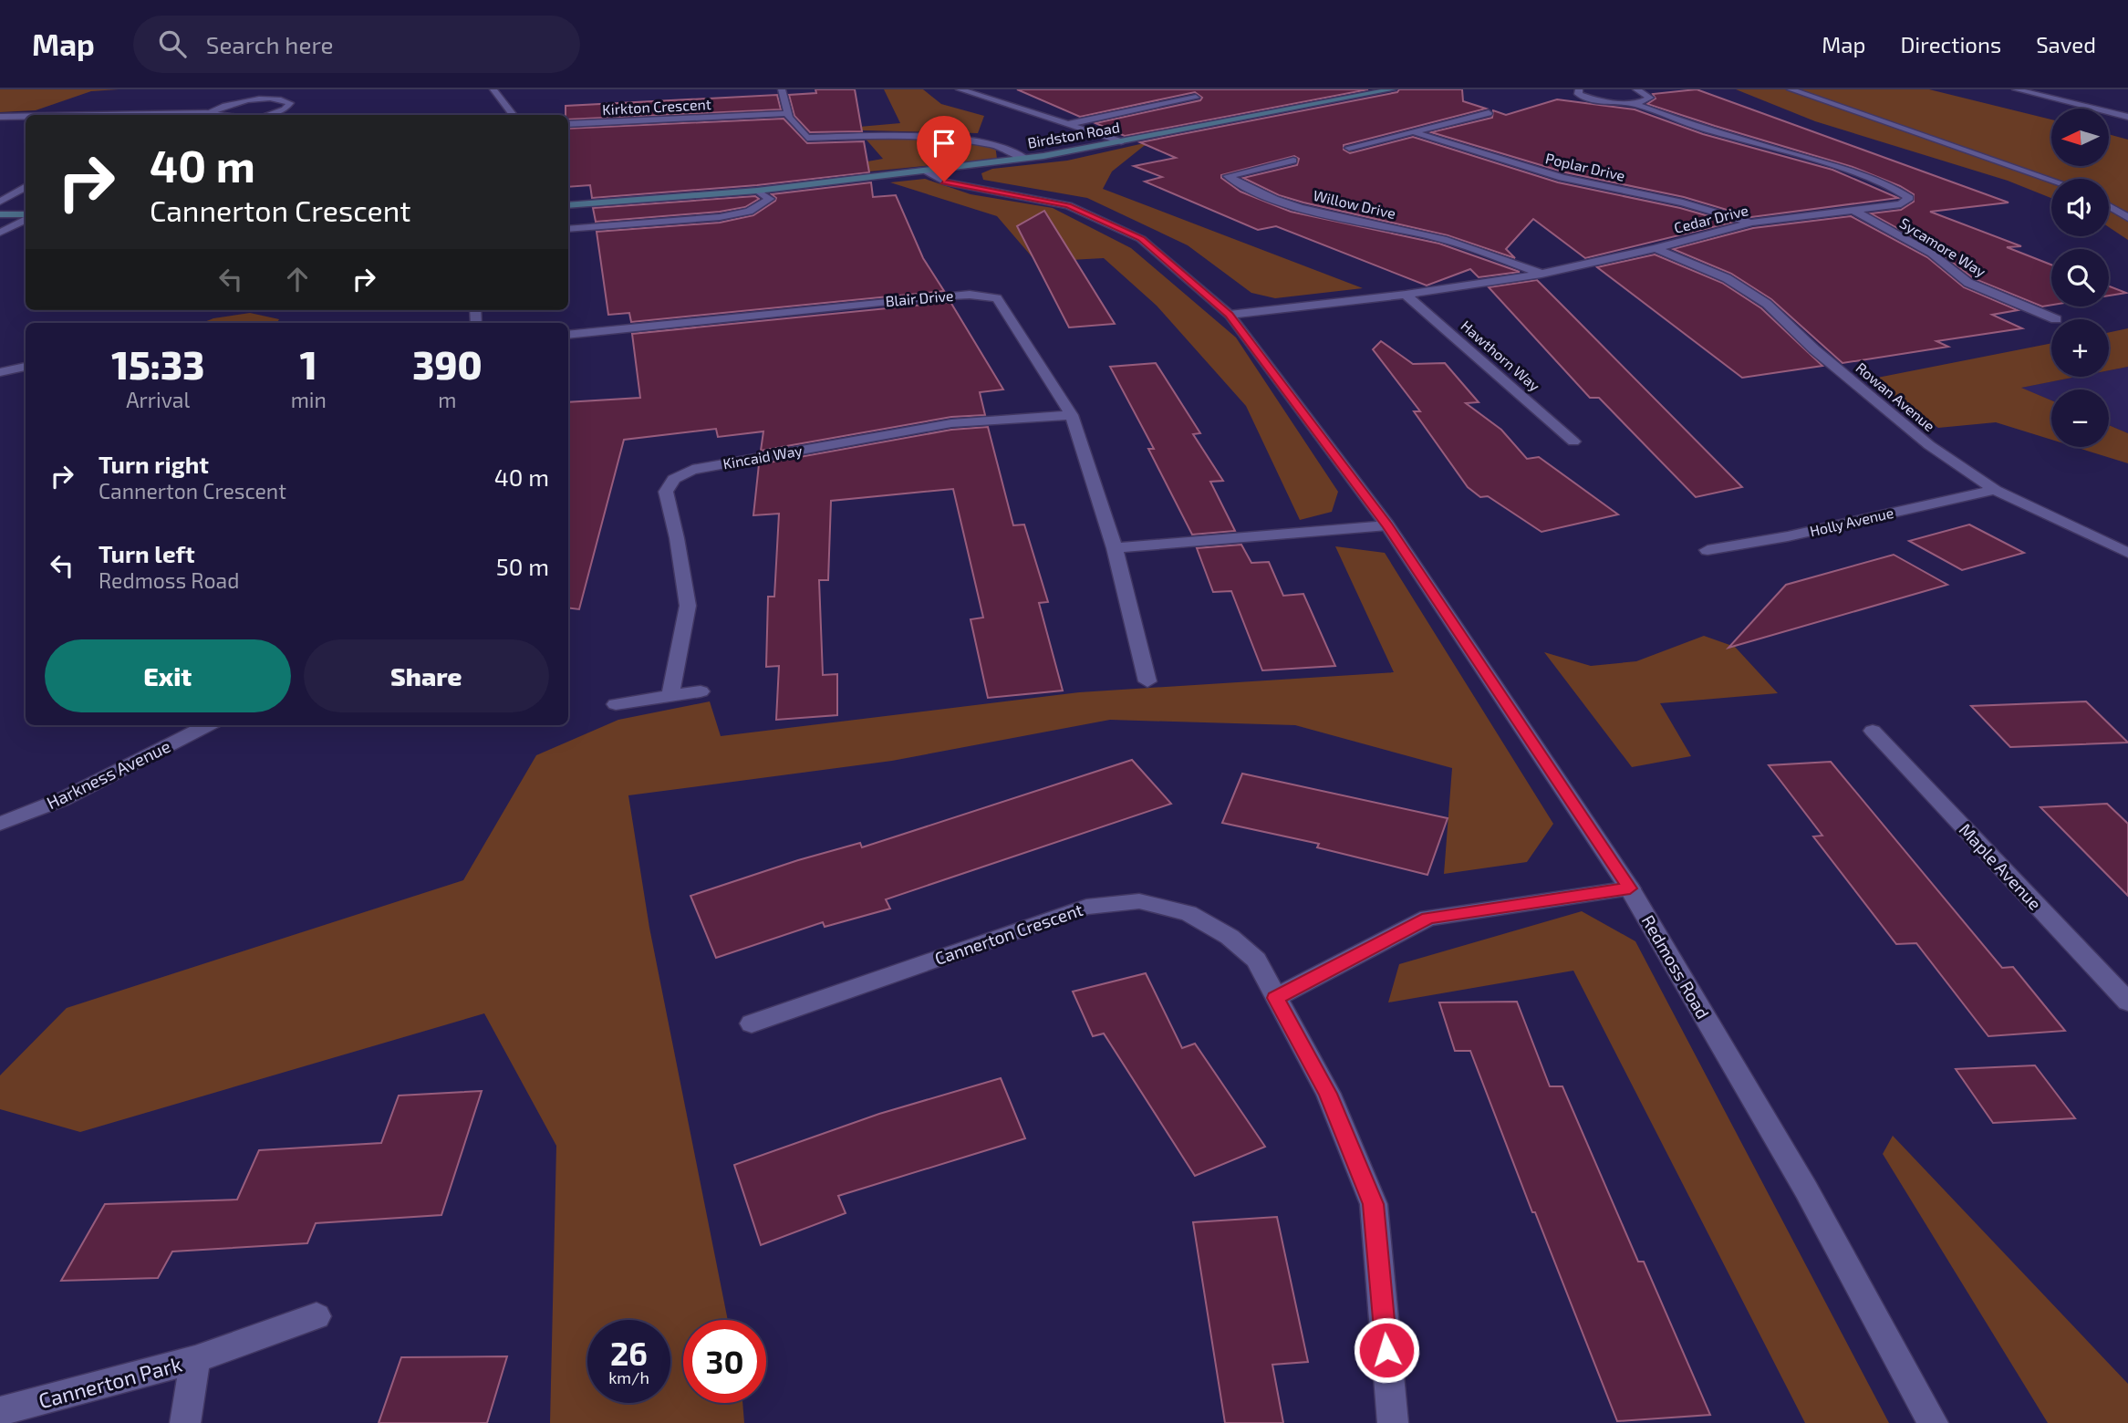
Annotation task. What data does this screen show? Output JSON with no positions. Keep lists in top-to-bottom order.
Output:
{
  "streets": {
    "main road": ["Birdston Road"],
    "street": [
      "Kirkton Crescent",
      "Poplar Drive",
      "Willow Drive",
      "Cedar Drive",
      "Sycamore Way",
      "Blair Drive",
      "Hawthorn Way",
      "Rowan Avenue",
      "Kincaid Way",
      "Holly Avenue",
      "Harkness Avenue",
      "Maple Avenue",
      "Cannerton Crescent",
      "Redmoss Road",
      "Cannerton Park"
    ]
  },
  "crossings": [
    ["Birdston Road", "Redmoss Road"],
    ["Poplar Drive", "Cedar Drive"],
    ["Willow Drive", "Cedar Drive"],
    ["Cedar Drive", "Sycamore Way"],
    ["Cedar Drive", "Hawthorn Way"],
    ["Cedar Drive", "Rowan Avenue"],
    ["Cedar Drive", "Redmoss Road"],
    ["Blair Drive", "Kincaid Way"],
    ["Rowan Avenue", "Holly Avenue"]
  ],
  "north": "left",
  "page": {
    "header": "Map",
    "search": "Search here",
    "nav": ["Map", "Directions", "Saved"],
    "map_buttons": ["+", "−"],
    "turn": ["40 m", "Cannerton Crescent"],
    "eta": [
      "15:33",
      "Arrival",
      "1",
      "min",
      "390",
      "m"
    ],
    "list": [
      {
        "name": "Turn right",
        "note": "Cannerton Crescent",
        "value": "40 m"
      },
      {
        "name": "Turn left",
        "note": "Redmoss Road",
        "value": "50 m"
      }
    ],
    "buttons": ["Exit", "Share"],
    "speed": "26 km/h",
    "limit": "30"
  }
}
